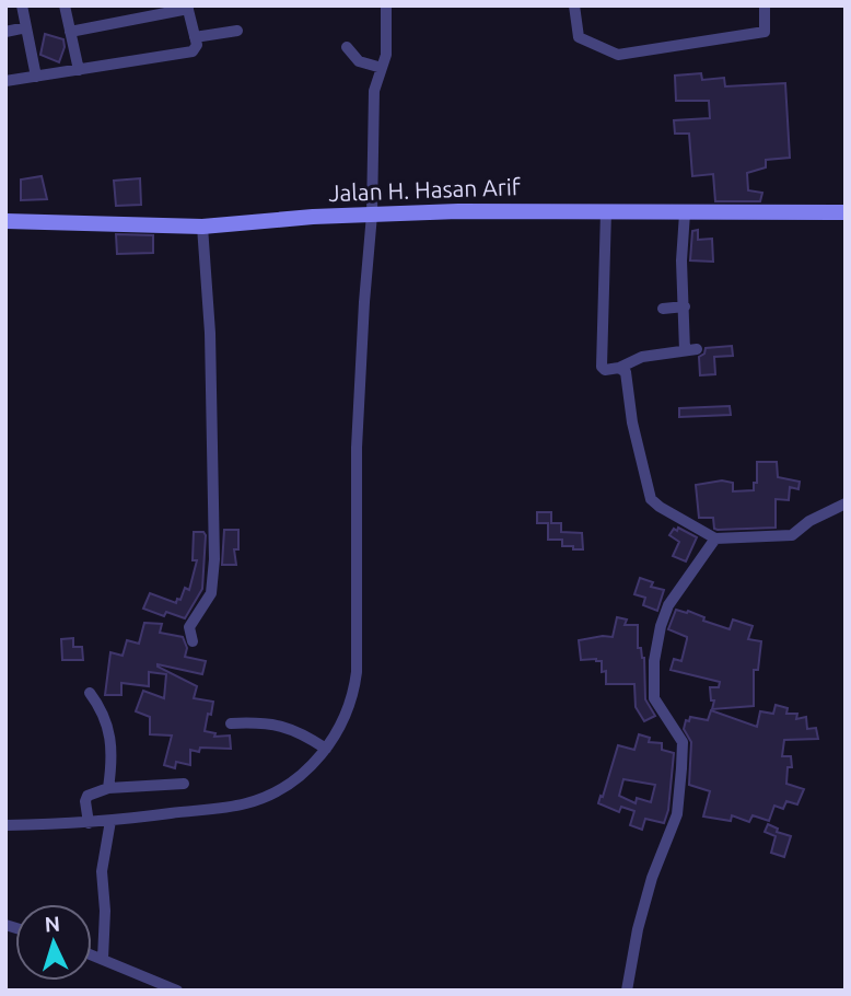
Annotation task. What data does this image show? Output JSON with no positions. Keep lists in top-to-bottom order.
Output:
{
  "streets": {
    "main road": ["Jalan H. Hasan Arif"]
  },
  "north": "top"
}
